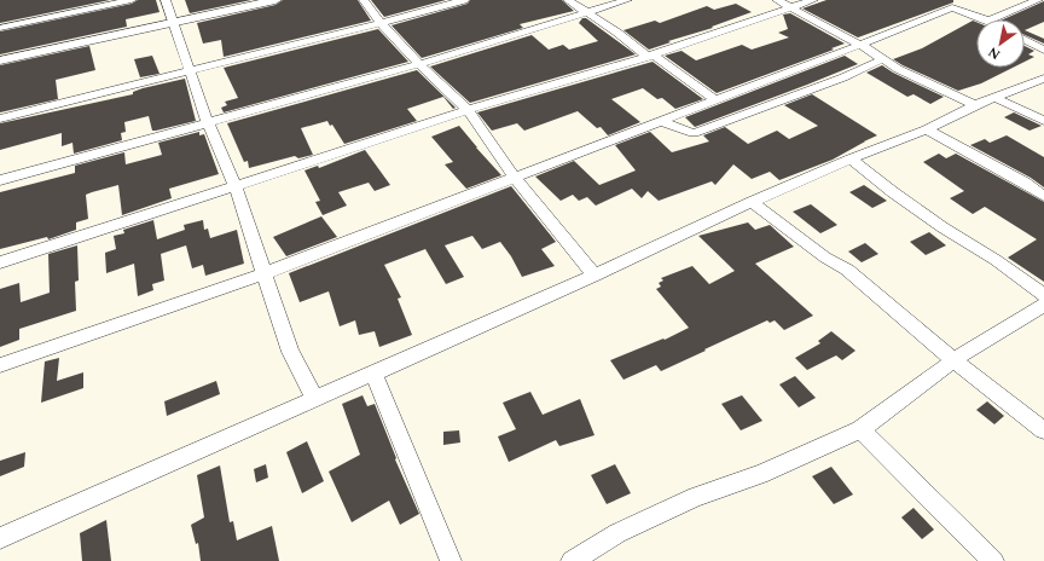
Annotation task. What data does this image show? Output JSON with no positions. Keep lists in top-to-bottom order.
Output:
{
  "north": "bottom left"
}
